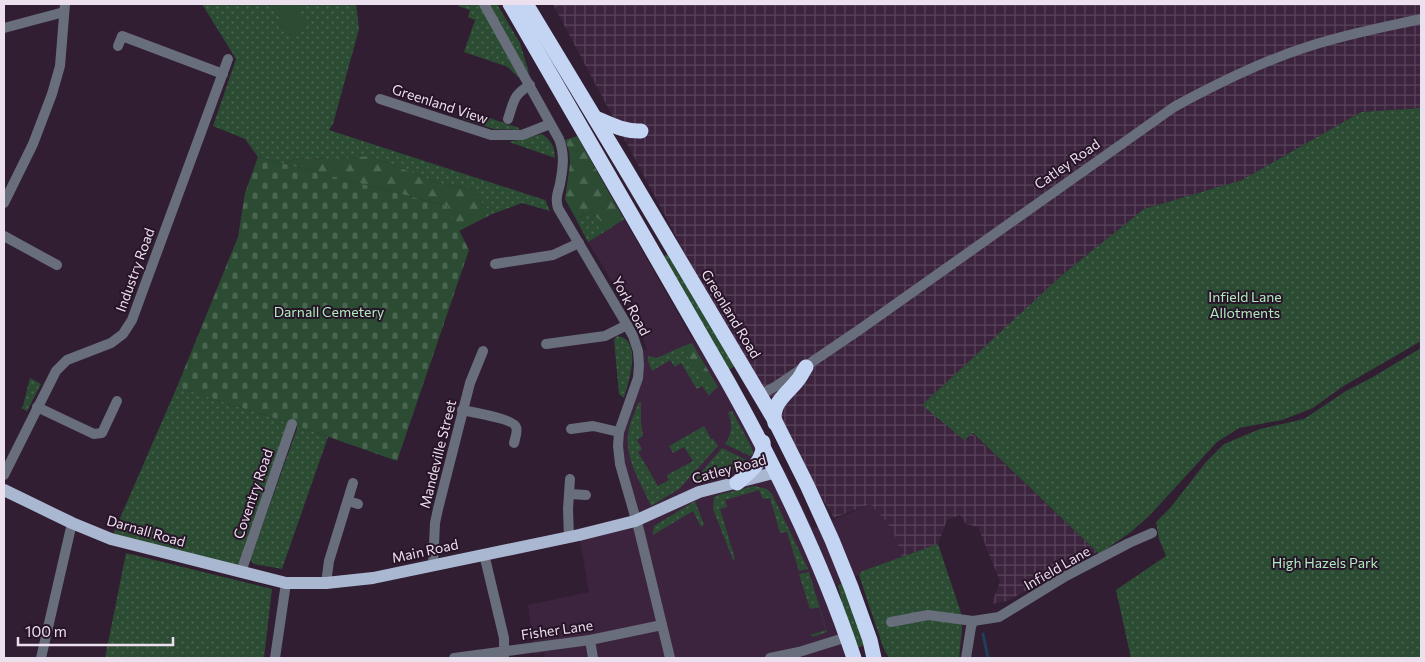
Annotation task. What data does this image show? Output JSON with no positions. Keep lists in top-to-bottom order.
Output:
{
  "streets": {
    "highway": ["Greenland Road"],
    "main road": ["Catley Road", "Darnall Road", "Main Road"],
    "street": [
      "Greenland View",
      "Industry Road",
      "York Road",
      "Mandeville Street",
      "Coventry Road",
      "Infield Lane",
      "Fisher Lane"
    ]
  },
  "crossings": [
    ["Greenland View", "York Road"],
    ["Catley Road", "York Road"],
    ["Catley Road", "Greenland Road"],
    ["Catley Road", "Main Road"],
    ["York Road", "Main Road"],
    ["Mandeville Street", "Main Road"],
    ["Coventry Road", "Darnall Road"],
    ["Darnall Road", "Main Road"]
  ],
  "parks": ["Infield Lane Allotments", "Darnall Cemetery", "High Hazels Park"],
  "scale_bar": "100 m"
}
